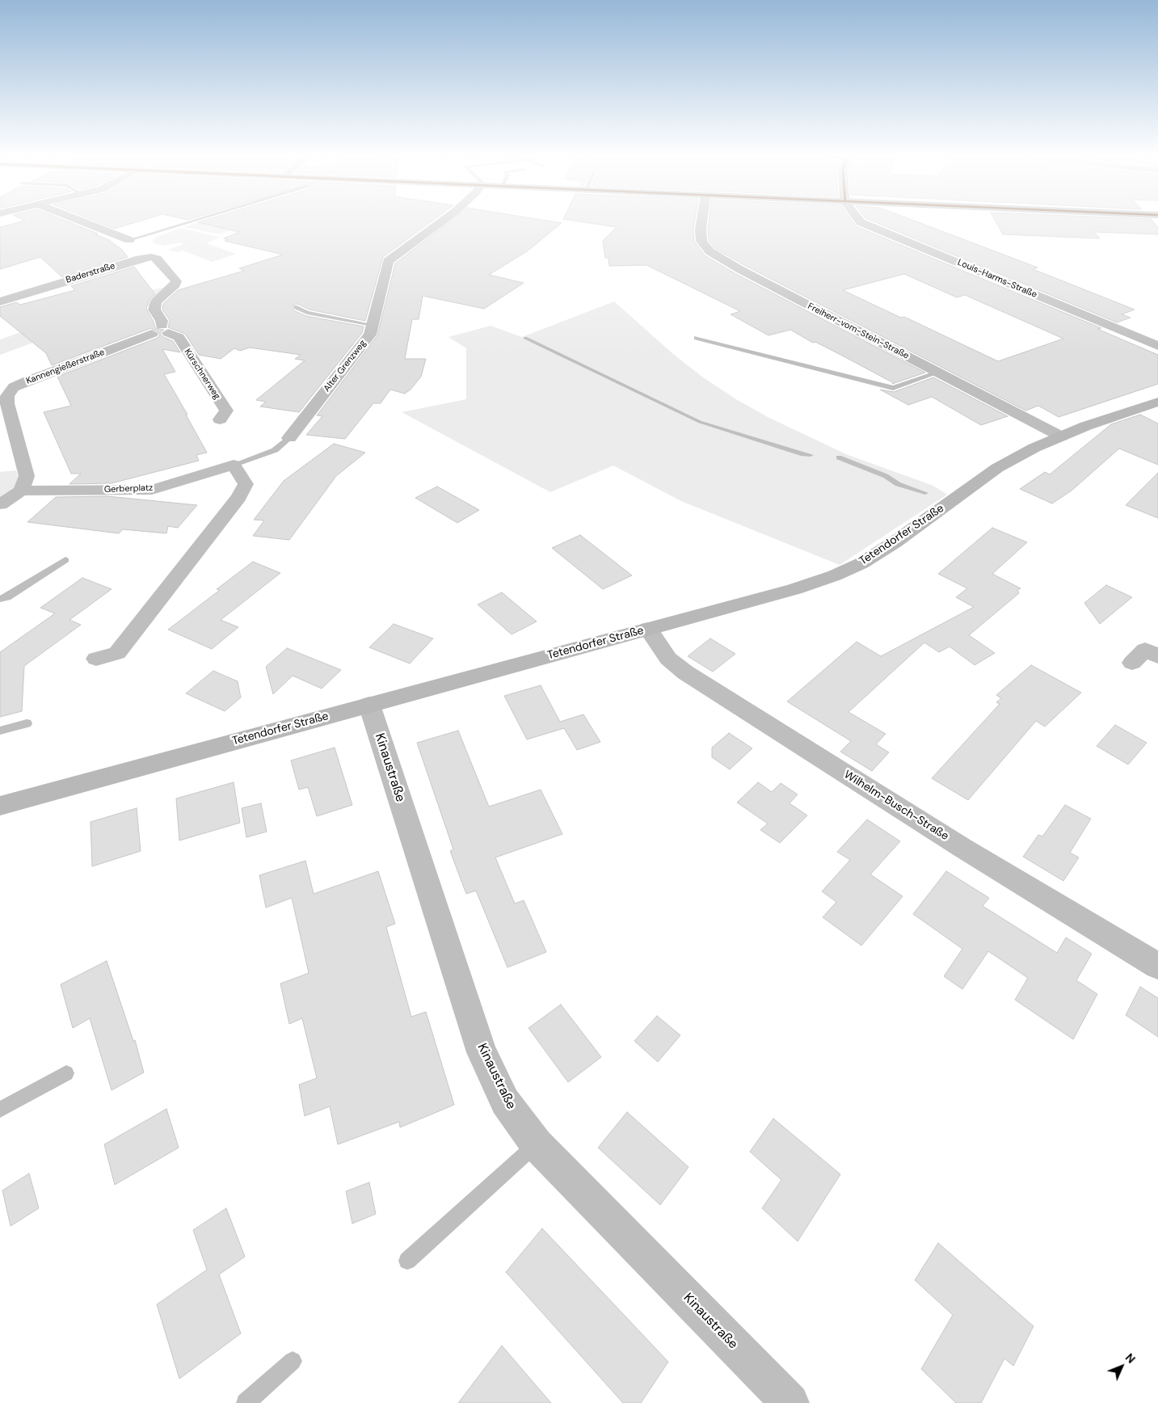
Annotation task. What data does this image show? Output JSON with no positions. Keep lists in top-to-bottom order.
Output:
{
  "streets": {
    "main road": ["Tetendorfer Straße"],
    "street": [
      "Baderstraße",
      "Louis-Harms-Straße",
      "Freiherr-vom-Stein-Straße",
      "Alter Grenzweg",
      "Kannengießerstraße",
      "Kürschnerweg",
      "Gerberplatz",
      "Kinaustraße",
      "Wilhelm-Busch-Straße"
    ]
  },
  "crossings": [
    ["Baderstraße", "Kannengießerstraße"],
    ["Baderstraße", "Kürschnerweg"],
    ["Freiherr-vom-Stein-Straße", "Tetendorfer Straße"],
    ["Kannengießerstraße", "Kürschnerweg"],
    ["Kannengießerstraße", "Gerberplatz"],
    ["Tetendorfer Straße", "Kinaustraße"],
    ["Tetendorfer Straße", "Wilhelm-Busch-Straße"]
  ],
  "north": "top right"
}
